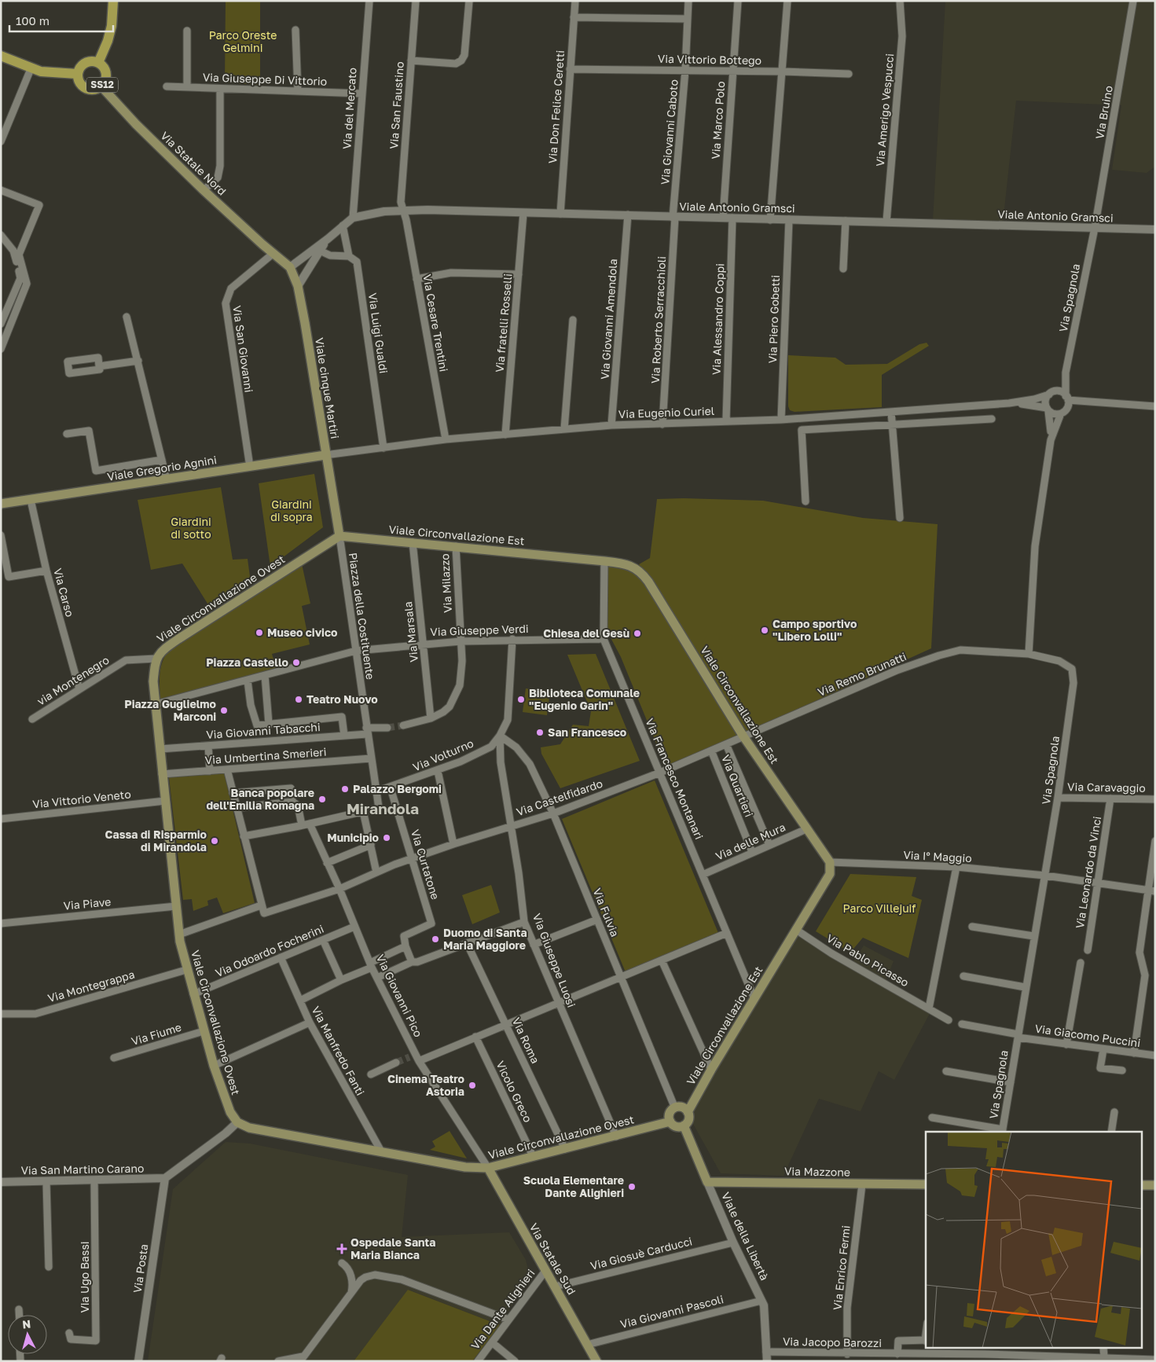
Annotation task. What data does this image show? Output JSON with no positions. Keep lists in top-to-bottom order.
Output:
{
  "streets": {
    "main road": [
      "SS12",
      "Via Statale Nord",
      "Viale cinque Martiri",
      "Viale Gregorio Agnini",
      "Viale Circonvallazione Est",
      "Viale Circonvallazione Ovest",
      "Via Mazzone",
      "Viale della Libertà",
      "Via Statale Sud"
    ],
    "street": [
      "Via Vittorio Bottego",
      "Via Giuseppe Di Vittorio",
      "Via San Faustino",
      "Via Don Felice Ceretti",
      "Via del Mercato",
      "Via Amerigo Vespucci",
      "Via Bruino",
      "Via Marco Polo",
      "Via Giovanni Caboto",
      "Viale Antonio Gramsci",
      "Via Spagnola",
      "Via Giovanni Amendola",
      "Via Alessandro Coppi",
      "Via Piero Gobetti",
      "Via Roberto Serracchioli",
      "Via Cesare Trentini",
      "Via fratelli Rosselli",
      "Via Luigi Gualdi",
      "Via San Giovanni",
      "Via Eugenio Curiel",
      "Via Milazzo",
      "Via Carso",
      "Piazza della Costituente",
      "Via Giuseppe Verdi",
      "Via Marsala",
      "Via Remo Brunatti",
      "via Montenegro",
      "Via Giovanni Tabacchi",
      "Via Volturno",
      "Via Umbertina Smerieri",
      "Via Francesco Montanari",
      "Via Quartieri",
      "Via Caravaggio",
      "Via Castelfidardo",
      "Via Vittorio Veneto",
      "Via delle Mura",
      "Via I° Maggio",
      "Via Curtatone",
      "Via Leonardo da Vinci",
      "Via Piave",
      "Via Fulvia",
      "Via Odoardo Focherini",
      "Via Giuseppe Luosi",
      "Via Pablo Picasso",
      "Via Montegrappa",
      "Via Giovanni Pico",
      "Via Fiume",
      "Via Giacomo Puccini",
      "Via Roma",
      "Via Manfredo Fanti",
      "Vicolo Greco",
      "Via San Martino Carano",
      "Via Giosuè Carducci",
      "Via Enrico Fermi",
      "Via Posta",
      "Via Ugo Bassi",
      "Via Dante Alighieri",
      "Via Giovanni Pascoli",
      "Via Jacopo Barozzi"
    ]
  },
  "crossings": [
    ["Via Vittorio Bottego", "Via Don Felice Ceretti"],
    ["Via Vittorio Bottego", "Via Marco Polo"],
    ["Via Vittorio Bottego", "Via Giovanni Caboto"],
    ["Via Giuseppe Di Vittorio", "Via del Mercato"],
    ["SS12", "Via Statale Nord"],
    ["Via San Faustino", "Viale Antonio Gramsci"],
    ["Via San Faustino", "Via Cesare Trentini"],
    ["Via Don Felice Ceretti", "Viale Antonio Gramsci"],
    ["Via del Mercato", "Viale Antonio Gramsci"],
    ["Via Amerigo Vespucci", "Viale Antonio Gramsci"],
    ["Via Bruino", "Viale Antonio Gramsci"],
    ["Via Bruino", "Via Spagnola"],
    ["Via Marco Polo", "Viale Antonio Gramsci"],
    ["Via Giovanni Caboto", "Viale Antonio Gramsci"],
    ["Via Giovanni Caboto", "Via Roberto Serracchioli"],
    ["Via Statale Nord", "Via San Giovanni"],
    ["Via Statale Nord", "Viale cinque Martiri"],
    ["Viale Antonio Gramsci", "Via Spagnola"],
    ["Viale Antonio Gramsci", "Via Giovanni Amendola"],
    ["Viale Antonio Gramsci", "Via Alessandro Coppi"],
    ["Viale Antonio Gramsci", "Via Piero Gobetti"],
    ["Viale Antonio Gramsci", "Via Roberto Serracchioli"],
    ["Viale Antonio Gramsci", "Via Cesare Trentini"],
    ["Viale Antonio Gramsci", "Via fratelli Rosselli"],
    ["Via Spagnola", "Via Eugenio Curiel"],
    ["Via Spagnola", "Via Remo Brunatti"],
    ["Via Spagnola", "Via Caravaggio"],
    ["Via Spagnola", "Via I° Maggio"],
    ["Via Spagnola", "Via Giacomo Puccini"],
    ["Via Giovanni Amendola", "Via Eugenio Curiel"],
    ["Via Alessandro Coppi", "Via Eugenio Curiel"],
    ["Via Piero Gobetti", "Via Eugenio Curiel"],
    ["Via Roberto Serracchioli", "Via Eugenio Curiel"],
    ["Via Cesare Trentini", "Via Eugenio Curiel"],
    ["Via fratelli Rosselli", "Via Eugenio Curiel"],
    ["Via Luigi Gualdi", "Via Eugenio Curiel"],
    ["Via San Giovanni", "Viale cinque Martiri"],
    ["Via San Giovanni", "Viale Gregorio Agnini"],
    ["Viale cinque Martiri", "Via Eugenio Curiel"],
    ["Viale cinque Martiri", "Viale Gregorio Agnini"],
    ["Viale cinque Martiri", "Viale Circonvallazione Est"],
    ["Viale cinque Martiri", "Viale Circonvallazione Ovest"],
    ["Viale cinque Martiri", "Piazza della Costituente"],
    ["Via Eugenio Curiel", "Viale Gregorio Agnini"],
    ["Viale Gregorio Agnini", "Via Carso"],
    ["Viale Circonvallazione Est", "Via Milazzo"],
    ["Viale Circonvallazione Est", "Viale Circonvallazione Ovest"],
    ["Viale Circonvallazione Est", "Piazza della Costituente"],
    ["Viale Circonvallazione Est", "Via Marsala"],
    ["Viale Circonvallazione Est", "Via Remo Brunatti"],
    ["Viale Circonvallazione Est", "Via Francesco Montanari"],
    ["Viale Circonvallazione Est", "Via delle Mura"],
    ["Viale Circonvallazione Est", "Via I° Maggio"],
    ["Viale Circonvallazione Est", "Via Fulvia"],
    ["Viale Circonvallazione Est", "Via Pablo Picasso"],
    ["Viale Circonvallazione Est", "Viale della Libertà"],
    ["Via Milazzo", "Via Giuseppe Verdi"],
    ["Via Milazzo", "Via Marsala"],
    ["Via Carso", "via Montenegro"],
    ["Viale Circonvallazione Ovest", "Piazza della Costituente"],
    ["Viale Circonvallazione Ovest", "via Montenegro"],
    ["Viale Circonvallazione Ovest", "Via Giovanni Tabacchi"],
    ["Viale Circonvallazione Ovest", "Via Umbertina Smerieri"],
    ["Viale Circonvallazione Ovest", "Via Vittorio Veneto"],
    ["Viale Circonvallazione Ovest", "Via Piave"],
    ["Viale Circonvallazione Ovest", "Via Fulvia"],
    ["Viale Circonvallazione Ovest", "Via Odoardo Focherini"],
    ["Viale Circonvallazione Ovest", "Via Giuseppe Luosi"],
    ["Viale Circonvallazione Ovest", "Via Montegrappa"],
    ["Viale Circonvallazione Ovest", "Via Giovanni Pico"],
    ["Viale Circonvallazione Ovest", "Via Fiume"],
    ["Viale Circonvallazione Ovest", "Via Roma"],
    ["Viale Circonvallazione Ovest", "Via Manfredo Fanti"],
    ["Viale Circonvallazione Ovest", "Vicolo Greco"],
    ["Viale Circonvallazione Ovest", "Viale della Libertà"],
    ["Viale Circonvallazione Ovest", "Via Statale Sud"],
    ["Piazza della Costituente", "Via Giuseppe Verdi"],
    ["Piazza della Costituente", "Via Giovanni Tabacchi"],
    ["Piazza della Costituente", "Via Umbertina Smerieri"],
    ["Via Giuseppe Verdi", "Via Marsala"],
    ["Via Giuseppe Verdi", "Via Francesco Montanari"],
    ["Via Remo Brunatti", "Via Quartieri"],
    ["Via Remo Brunatti", "Via Castelfidardo"],
    ["Via Volturno", "Via Curtatone"],
    ["Via Volturno", "Via Fulvia"],
    ["Via Volturno", "Via Giuseppe Luosi"],
    ["Via Francesco Montanari", "Via Castelfidardo"],
    ["Via Francesco Montanari", "Via delle Mura"],
    ["Via Quartieri", "Via Castelfidardo"],
    ["Via Quartieri", "Via delle Mura"],
    ["Via Caravaggio", "Via Leonardo da Vinci"],
    ["Via Castelfidardo", "Via Curtatone"],
    ["Via Castelfidardo", "Via Fulvia"],
    ["Via Castelfidardo", "Via Giuseppe Luosi"],
    ["Via Castelfidardo", "Via Giovanni Pico"],
    ["Via I° Maggio", "Via Leonardo da Vinci"],
    ["Via Fulvia", "Via Giuseppe Luosi"],
    ["Via Fulvia", "Viale della Libertà"],
    ["Via Odoardo Focherini", "Via Giovanni Pico"],
    ["Via Odoardo Focherini", "Via Manfredo Fanti"],
    ["Via Giovanni Pico", "Via Statale Sud"],
    ["Via San Martino Carano", "Via Posta"],
    ["Via San Martino Carano", "Via Ugo Bassi"],
    ["Via Mazzone", "Viale della Libertà"],
    ["Via Mazzone", "Via Enrico Fermi"],
    ["Viale della Libertà", "Via Giosuè Carducci"],
    ["Viale della Libertà", "Via Giovanni Pascoli"],
    ["Viale della Libertà", "Via Jacopo Barozzi"],
    ["Via Giosuè Carducci", "Via Statale Sud"],
    ["Via Statale Sud", "Via Dante Alighieri"],
    ["Via Statale Sud", "Via Giovanni Pascoli"],
    ["Via Enrico Fermi", "Via Jacopo Barozzi"]
  ],
  "districts": ["Mirandola"],
  "parks": [
    "Parco Oreste Gelmini",
    "Giardini di sopra",
    "Giardini di sotto",
    "Parco Villejuif"
  ],
  "places": {
    "other": [
      "Campo sportivo \"Libero Lolli\"",
      "Museo civico",
      "Chiesa del Gesù",
      "Piazza Castello",
      "Teatro Nuovo",
      "Biblioteca Comunale \"Eugenio Garin\"",
      "Piazza Guglielmo Marconi",
      "San Francesco",
      "Palazzo Bergomi",
      "Banca popolare dell'Emilia Romagna",
      "Municipio",
      "Cassa di Risparmio di Mirandola",
      "Duomo di Santa Maria Maggiore",
      "Cinema Teatro Astoria",
      "Scuola Elementare Dante Alighieri"
    ],
    "health": ["Ospedale Santa Maria Bianca"]
  },
  "scale_bar": "100 m",
  "north": "top"
}
